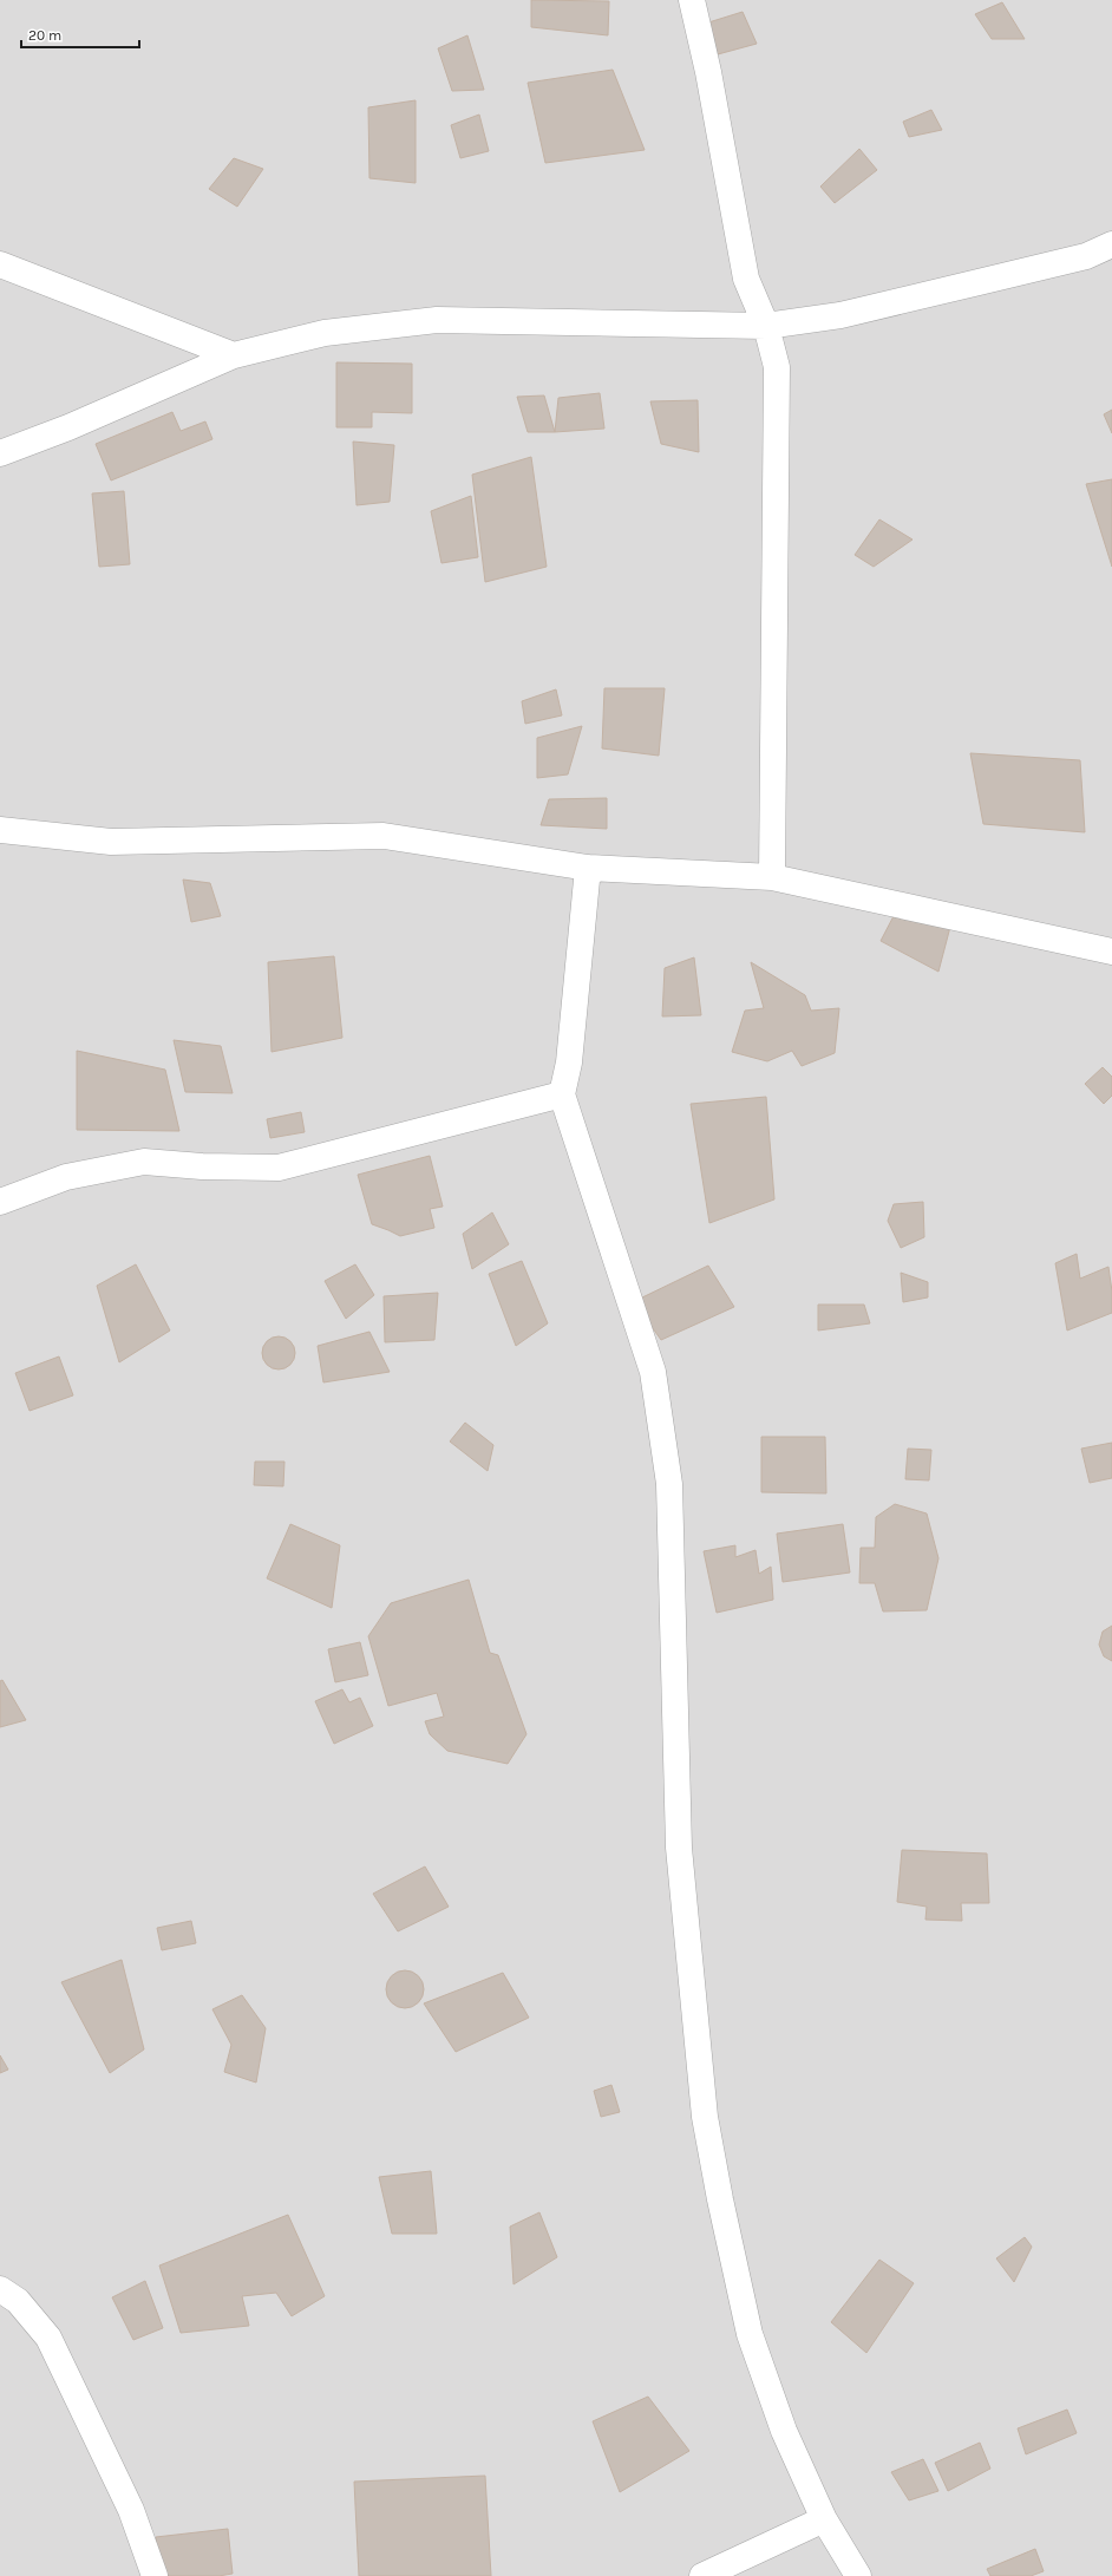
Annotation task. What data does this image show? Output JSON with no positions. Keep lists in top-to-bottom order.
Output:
{
  "scale_bar": "20 m"
}
